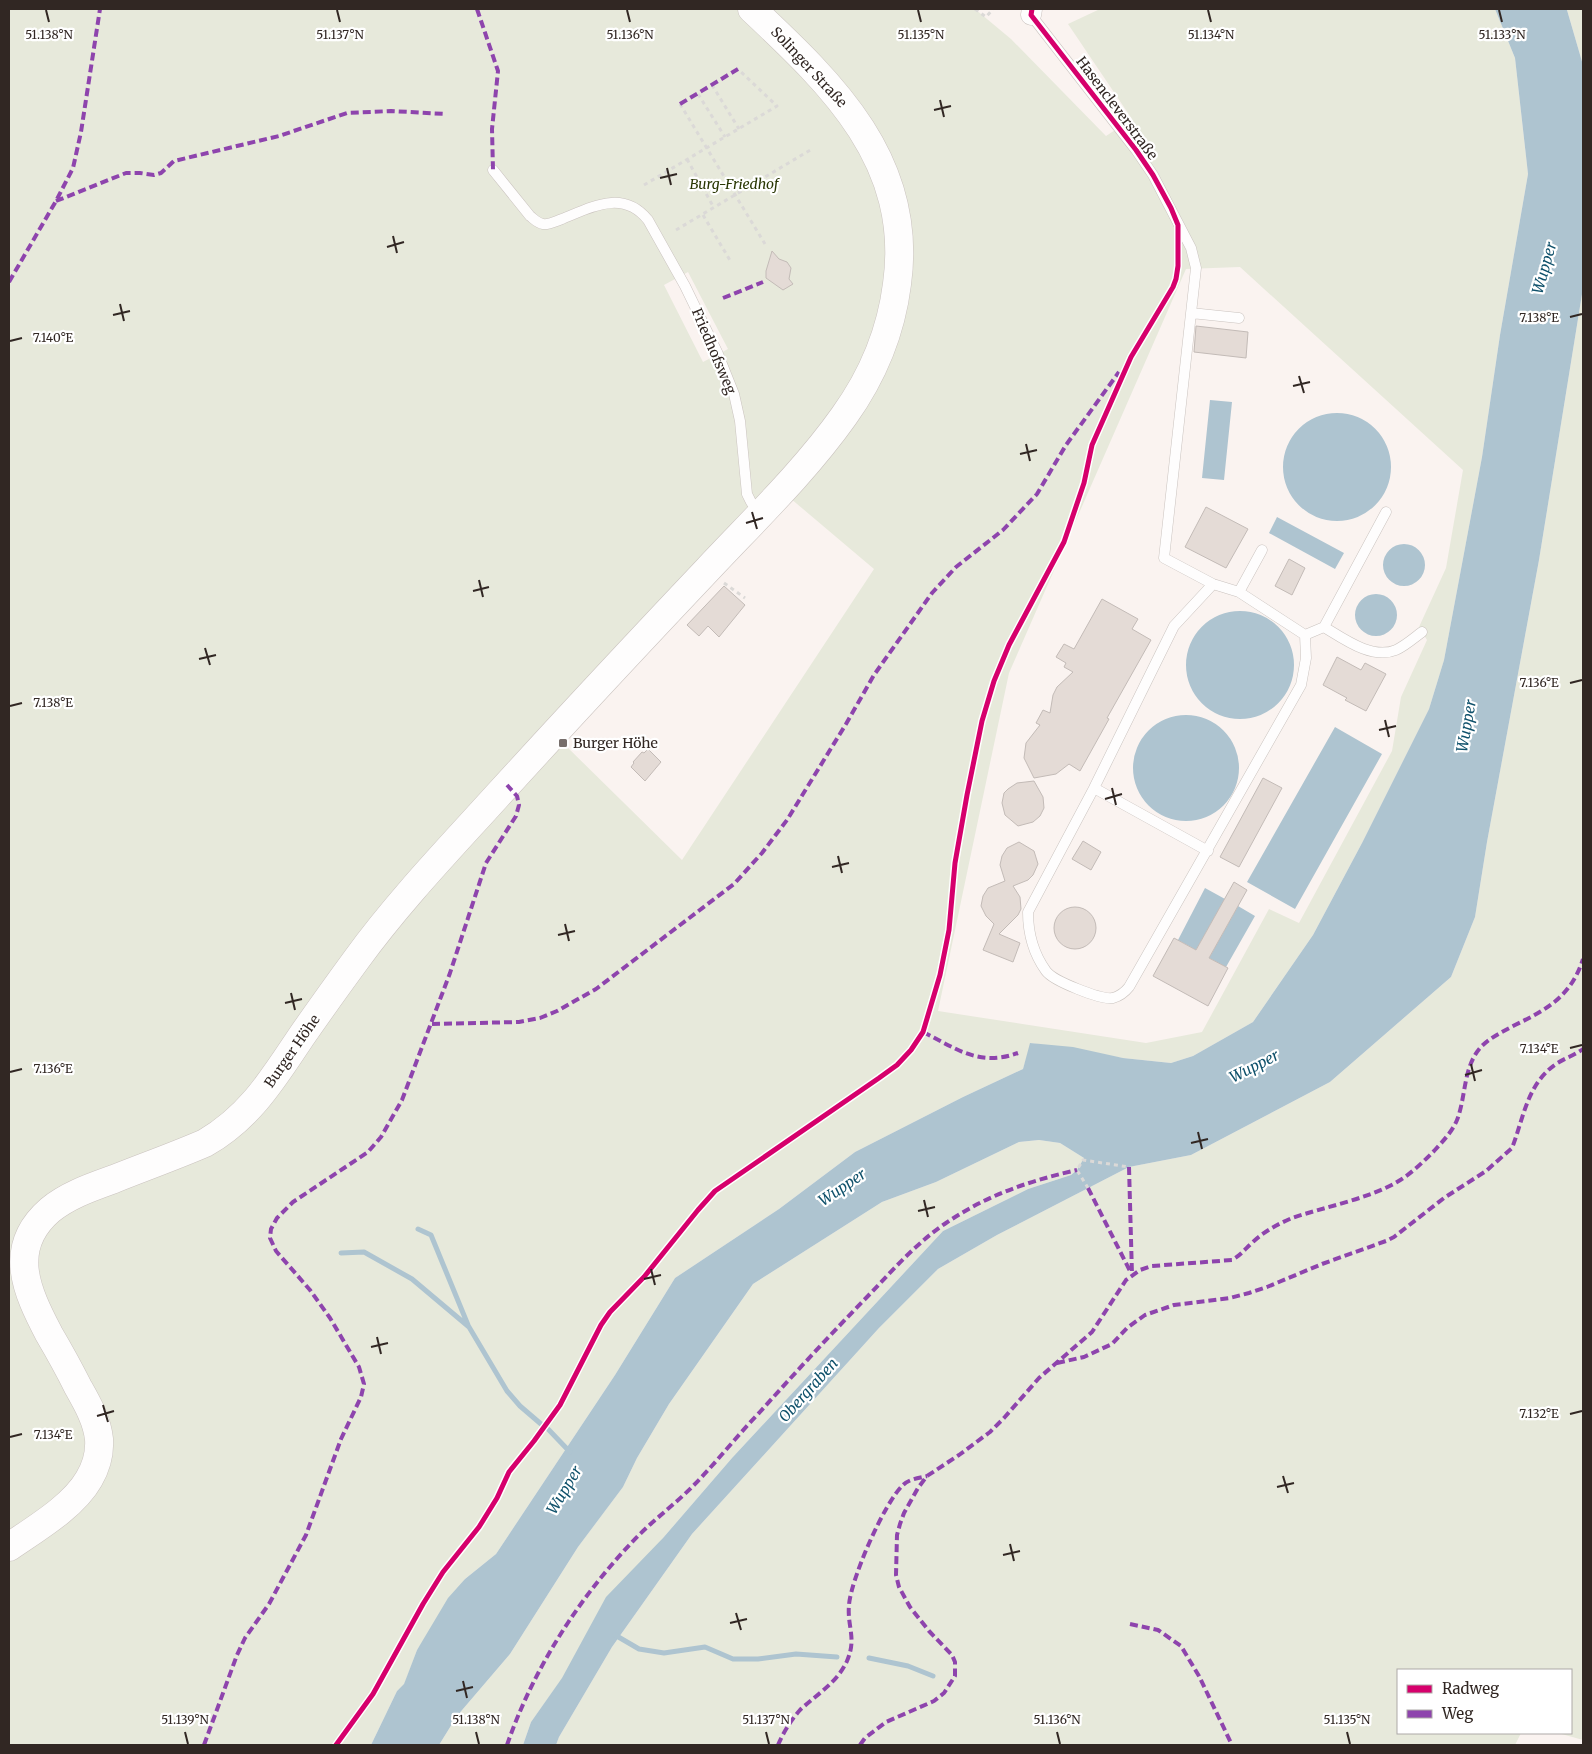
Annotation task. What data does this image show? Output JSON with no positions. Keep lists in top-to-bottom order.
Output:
{
  "streets": {
    "main road": ["Solinger Straße", "Burger Höhe"],
    "lane": ["Hasencleverstraße", "Friedhofsweg"]
  },
  "crossings": [
    ["Solinger Straße", "Burger Höhe"],
    ["Friedhofsweg", "Burger Höhe"]
  ],
  "water": ["Wupper", "Obergraben"],
  "parks": ["Burg-Friedhof"],
  "places": {
    "transit": ["Burger Höhe"]
  },
  "legend": ["Radweg", "Weg"],
  "coordinates": [
    "51.133°N",
    "51.138°N",
    "51.137°N",
    "51.136°N",
    "51.135°N",
    "51.134°N",
    "7.138°E",
    "7.140°E",
    "7.136°E",
    "7.134°E",
    "7.132°E",
    "51.139°N"
  ]
}
